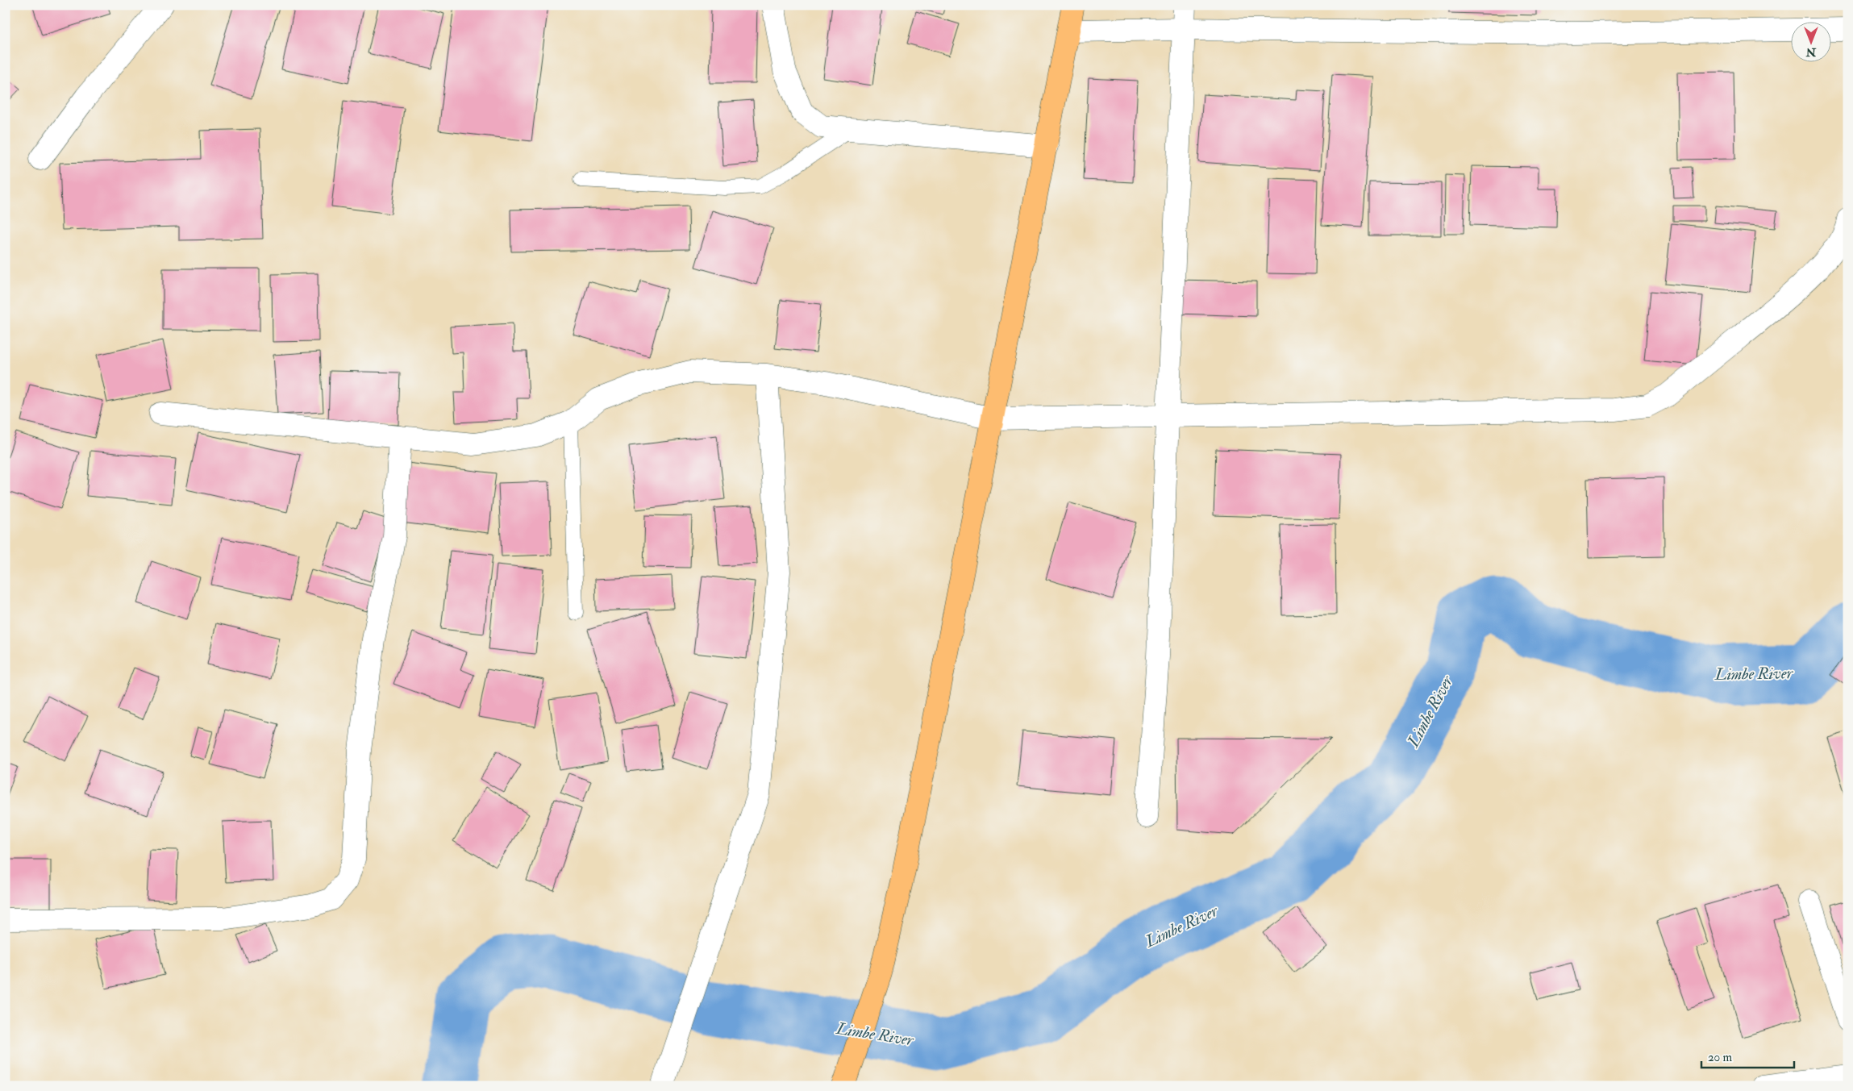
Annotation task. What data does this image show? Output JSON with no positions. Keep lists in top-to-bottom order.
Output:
{
  "water": ["Limbe River"],
  "scale_bar": "20 m",
  "north": "bottom"
}
